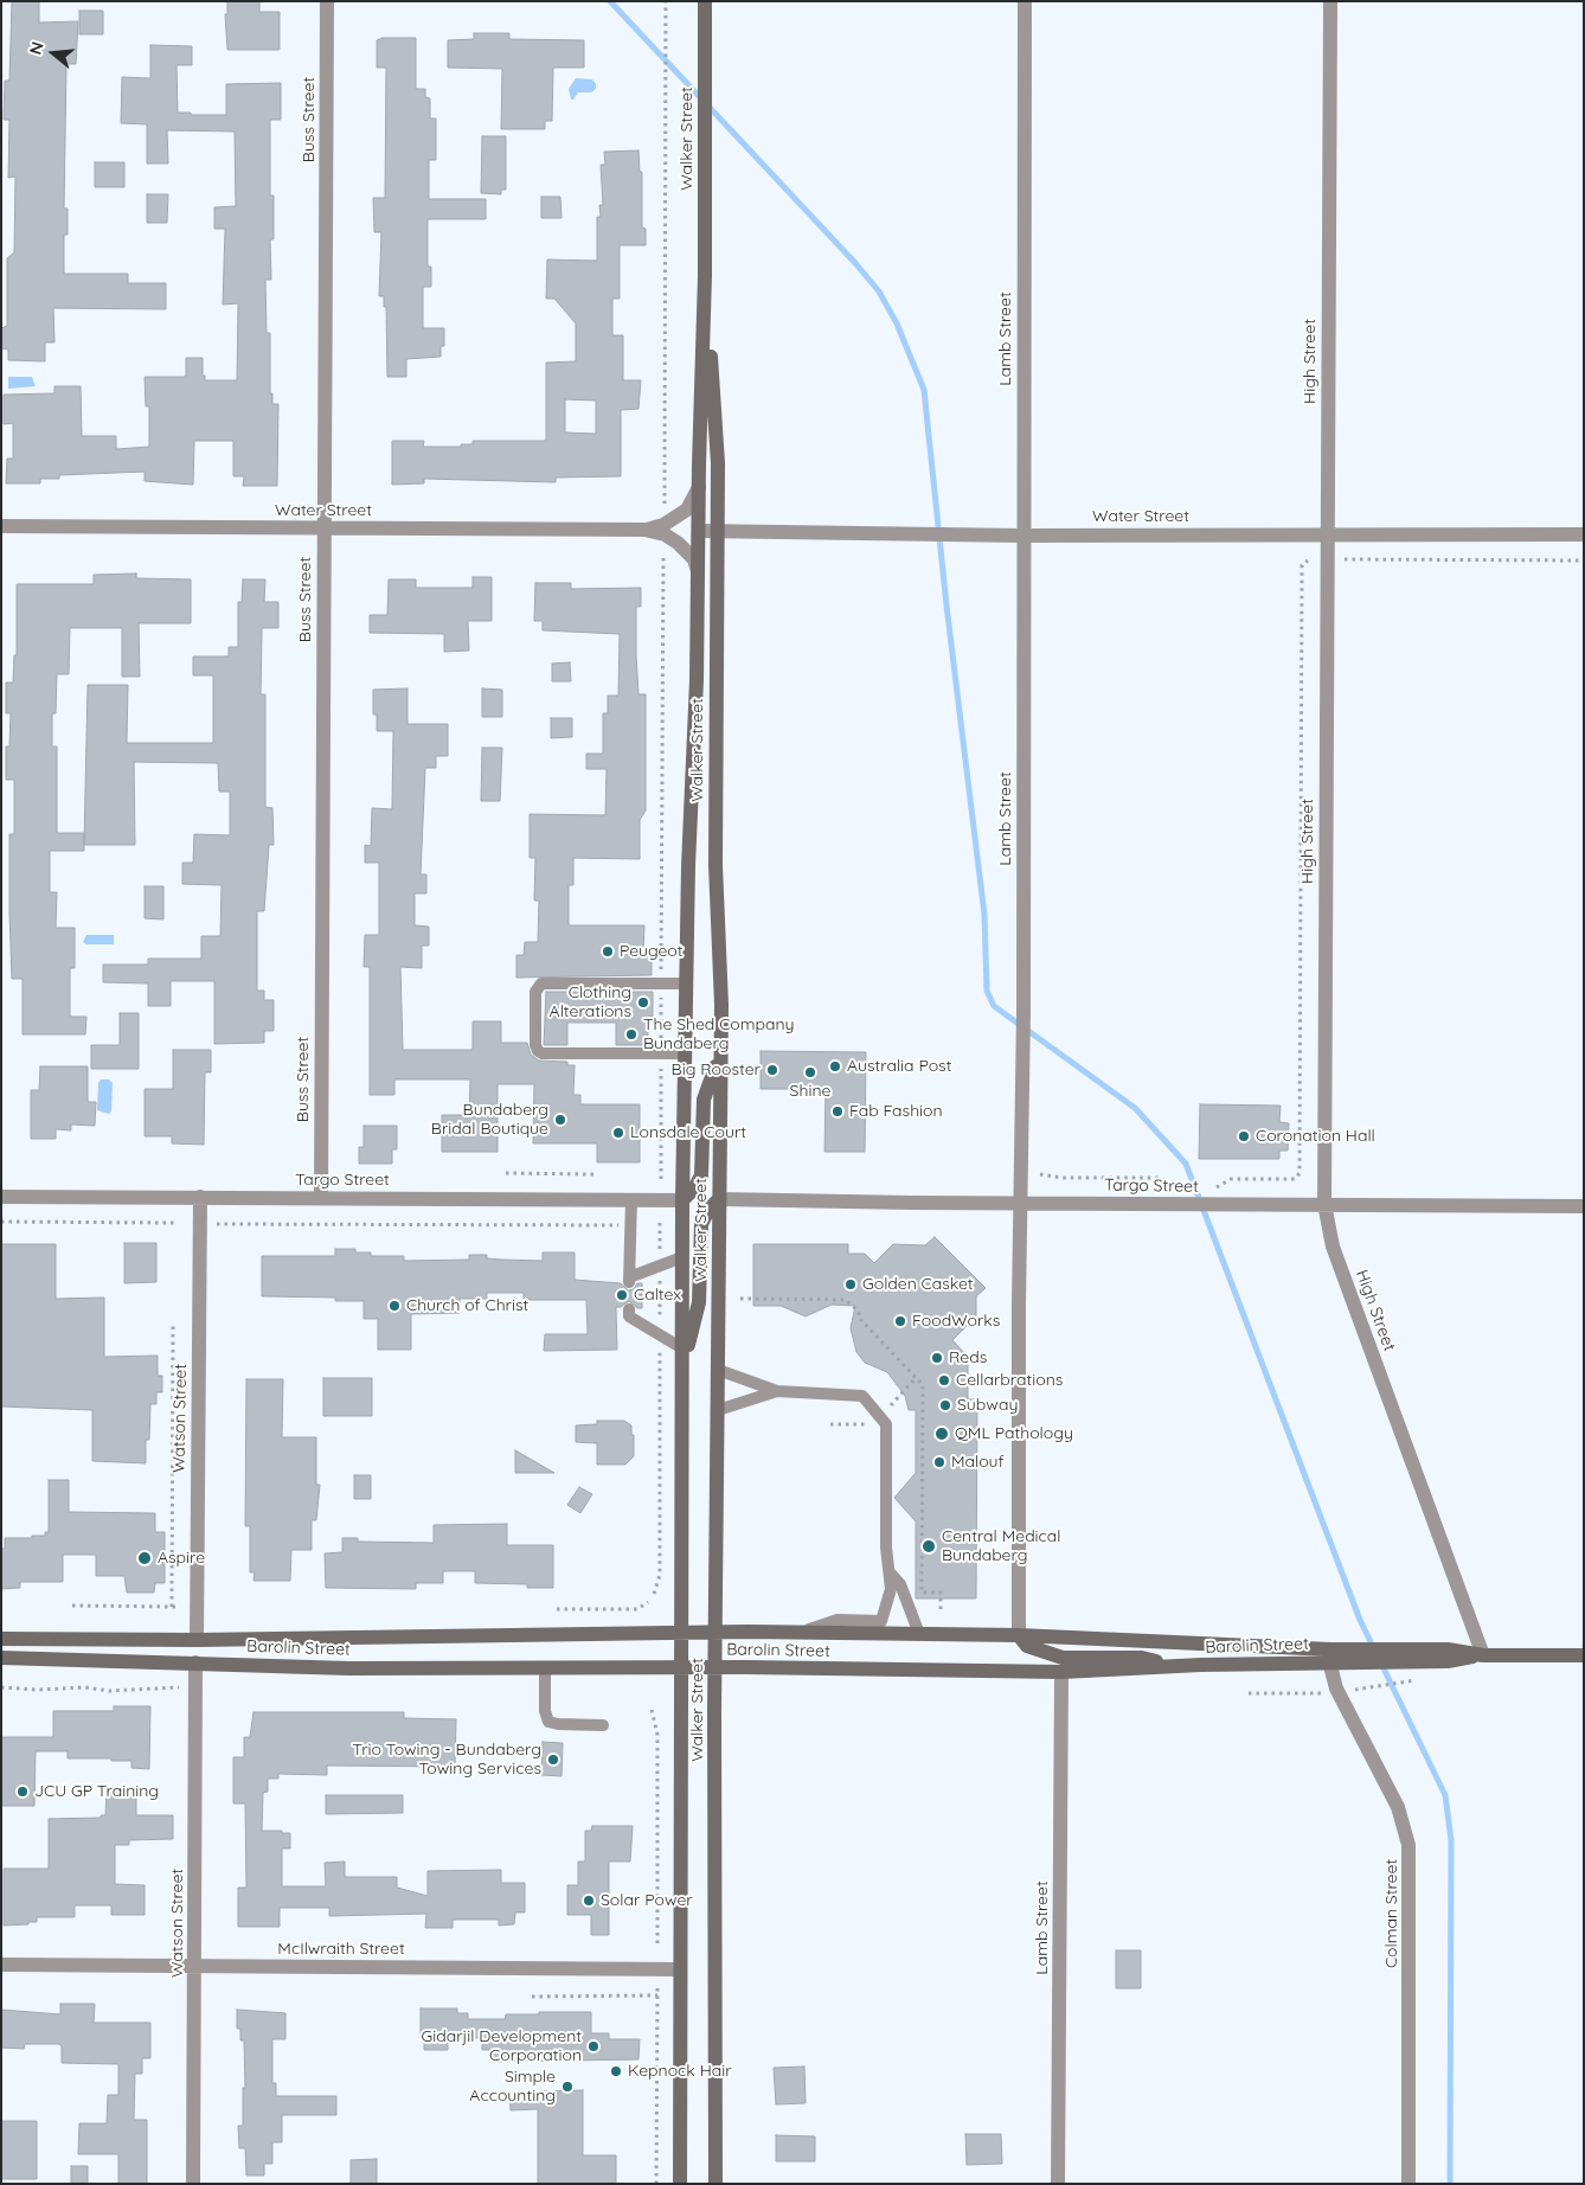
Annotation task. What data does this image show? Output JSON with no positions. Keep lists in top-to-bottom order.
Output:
{
  "streets": {
    "main road": ["Walker Street", "Barolin Street"],
    "street": [
      "Buss Street",
      "Lamb Street",
      "High Street",
      "Water Street",
      "Targo Street",
      "Watson Street",
      "Colman Street",
      "McIlwraith Street"
    ]
  },
  "crossings": [
    ["Buss Street", "Water Street"],
    ["Buss Street", "Targo Street"],
    ["Walker Street", "Water Street"],
    ["Walker Street", "Targo Street"],
    ["Walker Street", "Barolin Street"],
    ["Walker Street", "McIlwraith Street"],
    ["Lamb Street", "Water Street"],
    ["Lamb Street", "Targo Street"],
    ["Lamb Street", "Barolin Street"],
    ["High Street", "Water Street"],
    ["High Street", "Targo Street"],
    ["High Street", "Barolin Street"],
    ["Targo Street", "Watson Street"],
    ["Watson Street", "Barolin Street"],
    ["Watson Street", "McIlwraith Street"],
    ["Barolin Street", "Colman Street"]
  ],
  "places": [
    "Peugeot",
    "Clothing Alterations",
    "The Shed Company Bundaberg",
    "Australia Post",
    "Big Rooster",
    "Shine",
    "Fab Fashion",
    "Bundaberg Bridal Boutique",
    "Lonsdale Court",
    "Coronation Hall",
    "Golden Casket",
    "Caltex",
    "Church of Christ",
    "FoodWorks",
    "Reds",
    "Cellarbrations",
    "Subway",
    "QML Pathology",
    "Malouf",
    "Central Medical Bundaberg",
    "Aspire",
    "Trio Towing - Bundaberg Towing Services",
    "JCU GP Training",
    "Solar Power",
    "Gidarjil Development Corporation",
    "Kepnock Hair",
    "Simple Accounting"
  ],
  "north": "left"
}
